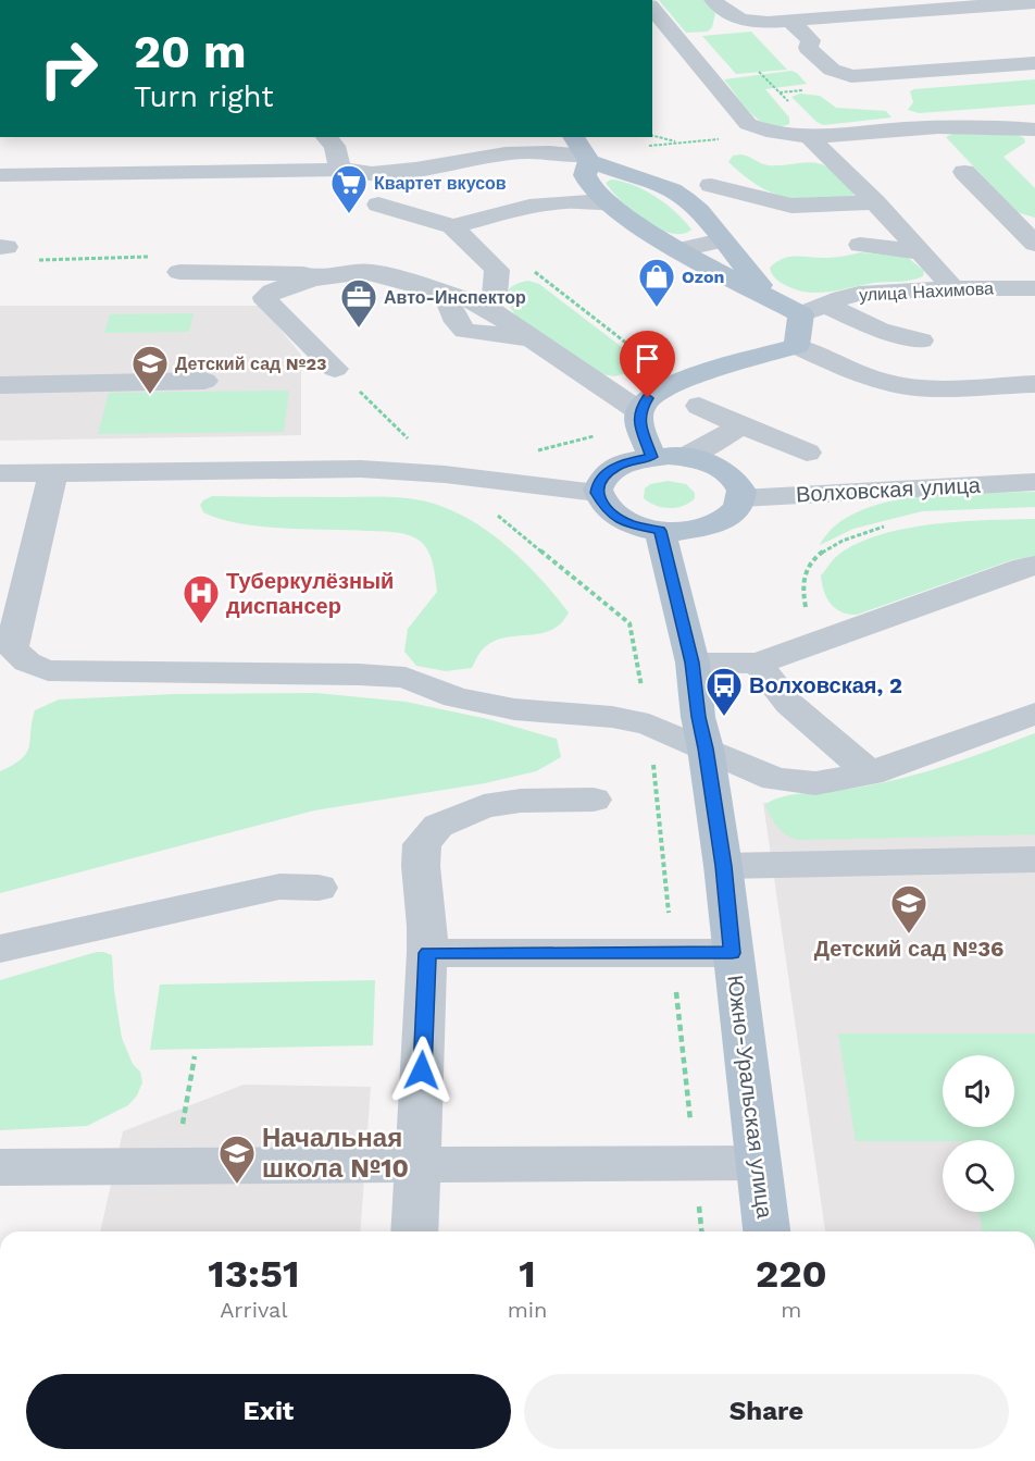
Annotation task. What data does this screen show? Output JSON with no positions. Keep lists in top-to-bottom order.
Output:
{
  "streets": {
    "main road": ["Южно-Уральская улица"],
    "street": ["улица Нахимова", "Волховская улица"]
  },
  "places": {
    "supermarket": ["Квартет вкусов"],
    "shop": ["Ozon"],
    "office": ["Авто-Инспектор"],
    "school or university": ["Детский сад №23", "Детский сад №36", "Начальная школа №10"],
    "hospital": ["Туберкулёзный диспансер"],
    "bus stop": ["Волховская, 2"]
  },
  "page": {
    "turn": ["20 m", "Turn right"],
    "eta": [
      "13:51",
      "Arrival",
      "1",
      "min",
      "220",
      "m"
    ],
    "buttons": ["Exit", "Share"]
  }
}
